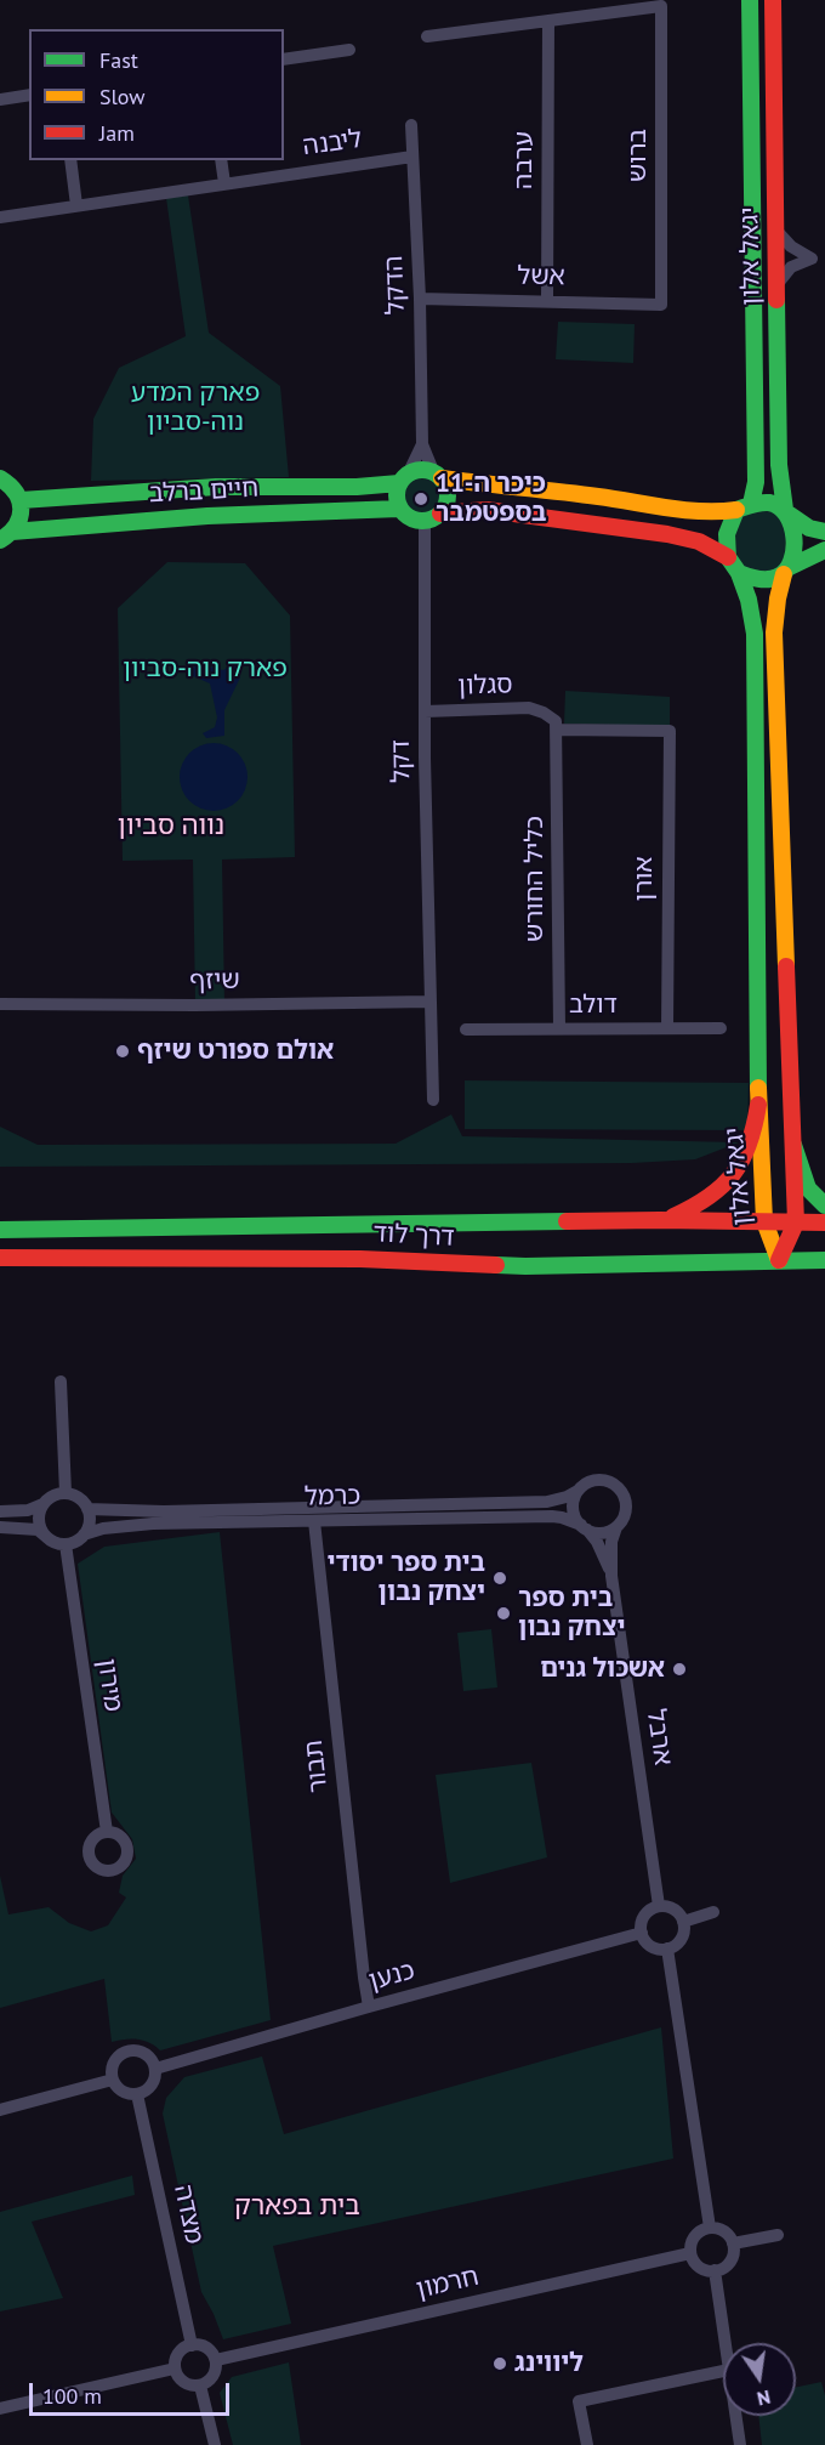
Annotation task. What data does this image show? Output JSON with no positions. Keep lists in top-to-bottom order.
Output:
{
  "streets": {
    "street": [
      "ליבנה",
      "ברוש",
      "ערבה",
      "יגאל אלון",
      "אשל",
      "הדקל",
      "חיים ברלב",
      "סגלון",
      "דקל",
      "כליל החורש",
      "אורן",
      "שיזף",
      "דולב",
      "דרך לוד",
      "כרמל",
      "מירון",
      "ארבל",
      "תבור",
      "כנען",
      "מצדה",
      "חרמון"
    ]
  },
  "crossings": [
    ["ליבנה", "הדקל"],
    ["ברוש", "ערבה"],
    ["ברוש", "אשל"],
    ["ערבה", "אשל"],
    ["יגאל אלון", "דרך לוד"],
    ["אשל", "הדקל"],
    ["הדקל", "חיים ברלב"],
    ["הדקל", "דקל"],
    ["חיים ברלב", "דקל"],
    ["סגלון", "דקל"],
    ["סגלון", "כליל החורש"],
    ["סגלון", "אורן"],
    ["דקל", "שיזף"],
    ["כליל החורש", "אורן"],
    ["כליל החורש", "דולב"],
    ["אורן", "דולב"],
    ["כרמל", "מירון"],
    ["כרמל", "ארבל"],
    ["כרמל", "תבור"],
    ["ארבל", "כנען"],
    ["תבור", "כנען"],
    ["כנען", "מצדה"],
    ["מצדה", "חרמון"]
  ],
  "districts": ["נווה סביון", "בית בפארק"],
  "parks": ["פארק המדע נוה-סביון", "פארק נוה-סביון"],
  "places": [
    "כיכר ה-11 בספטמבר",
    "אולם ספורט שיזף",
    "בית ספר יסודי יצחק נבון",
    "בית ספר יצחק נבון",
    "אשכול גנים",
    "ליווינג"
  ],
  "legend": ["Fast", "Slow", "Jam"],
  "scale_bar": "100 m",
  "north": "bottom"
}
